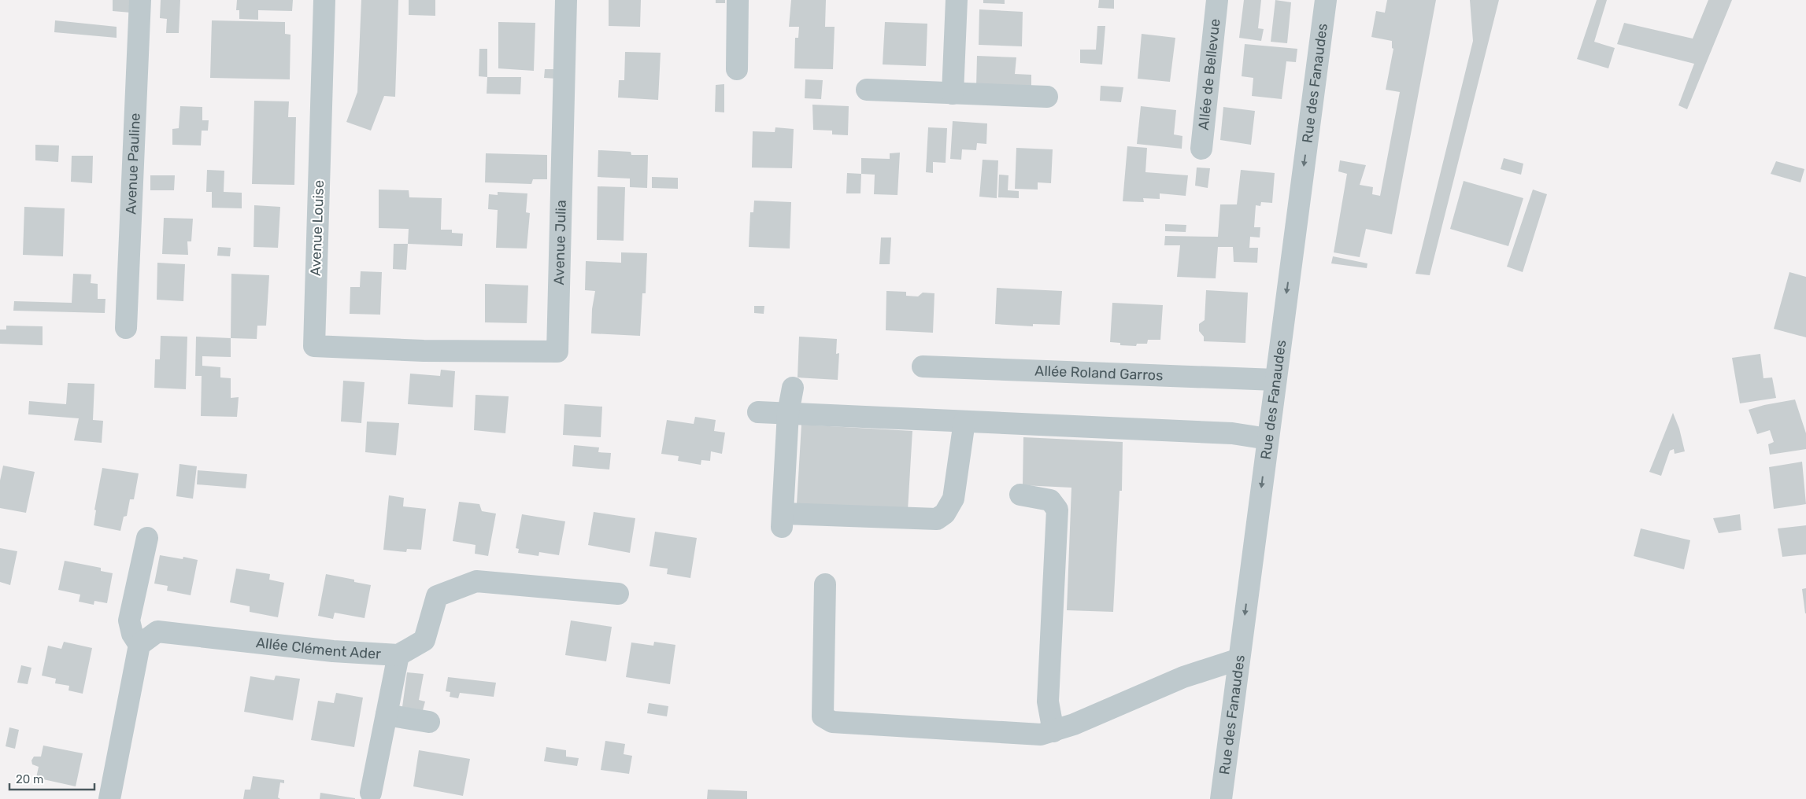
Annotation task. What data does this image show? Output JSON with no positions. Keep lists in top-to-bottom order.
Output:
{
  "streets": {
    "street": [
      "Allée de Bellevue",
      "Rue des Fanaudes",
      "Avenue Pauline",
      "Avenue Louise",
      "Avenue Julia",
      "Allée Roland Garros",
      "Allée Clément Ader"
    ]
  },
  "crossings": [
    ["Rue des Fanaudes", "Allée Roland Garros"],
    ["Avenue Louise", "Avenue Julia"]
  ],
  "one_way": ["Rue des Fanaudes"],
  "scale_bar": "20 m"
}
